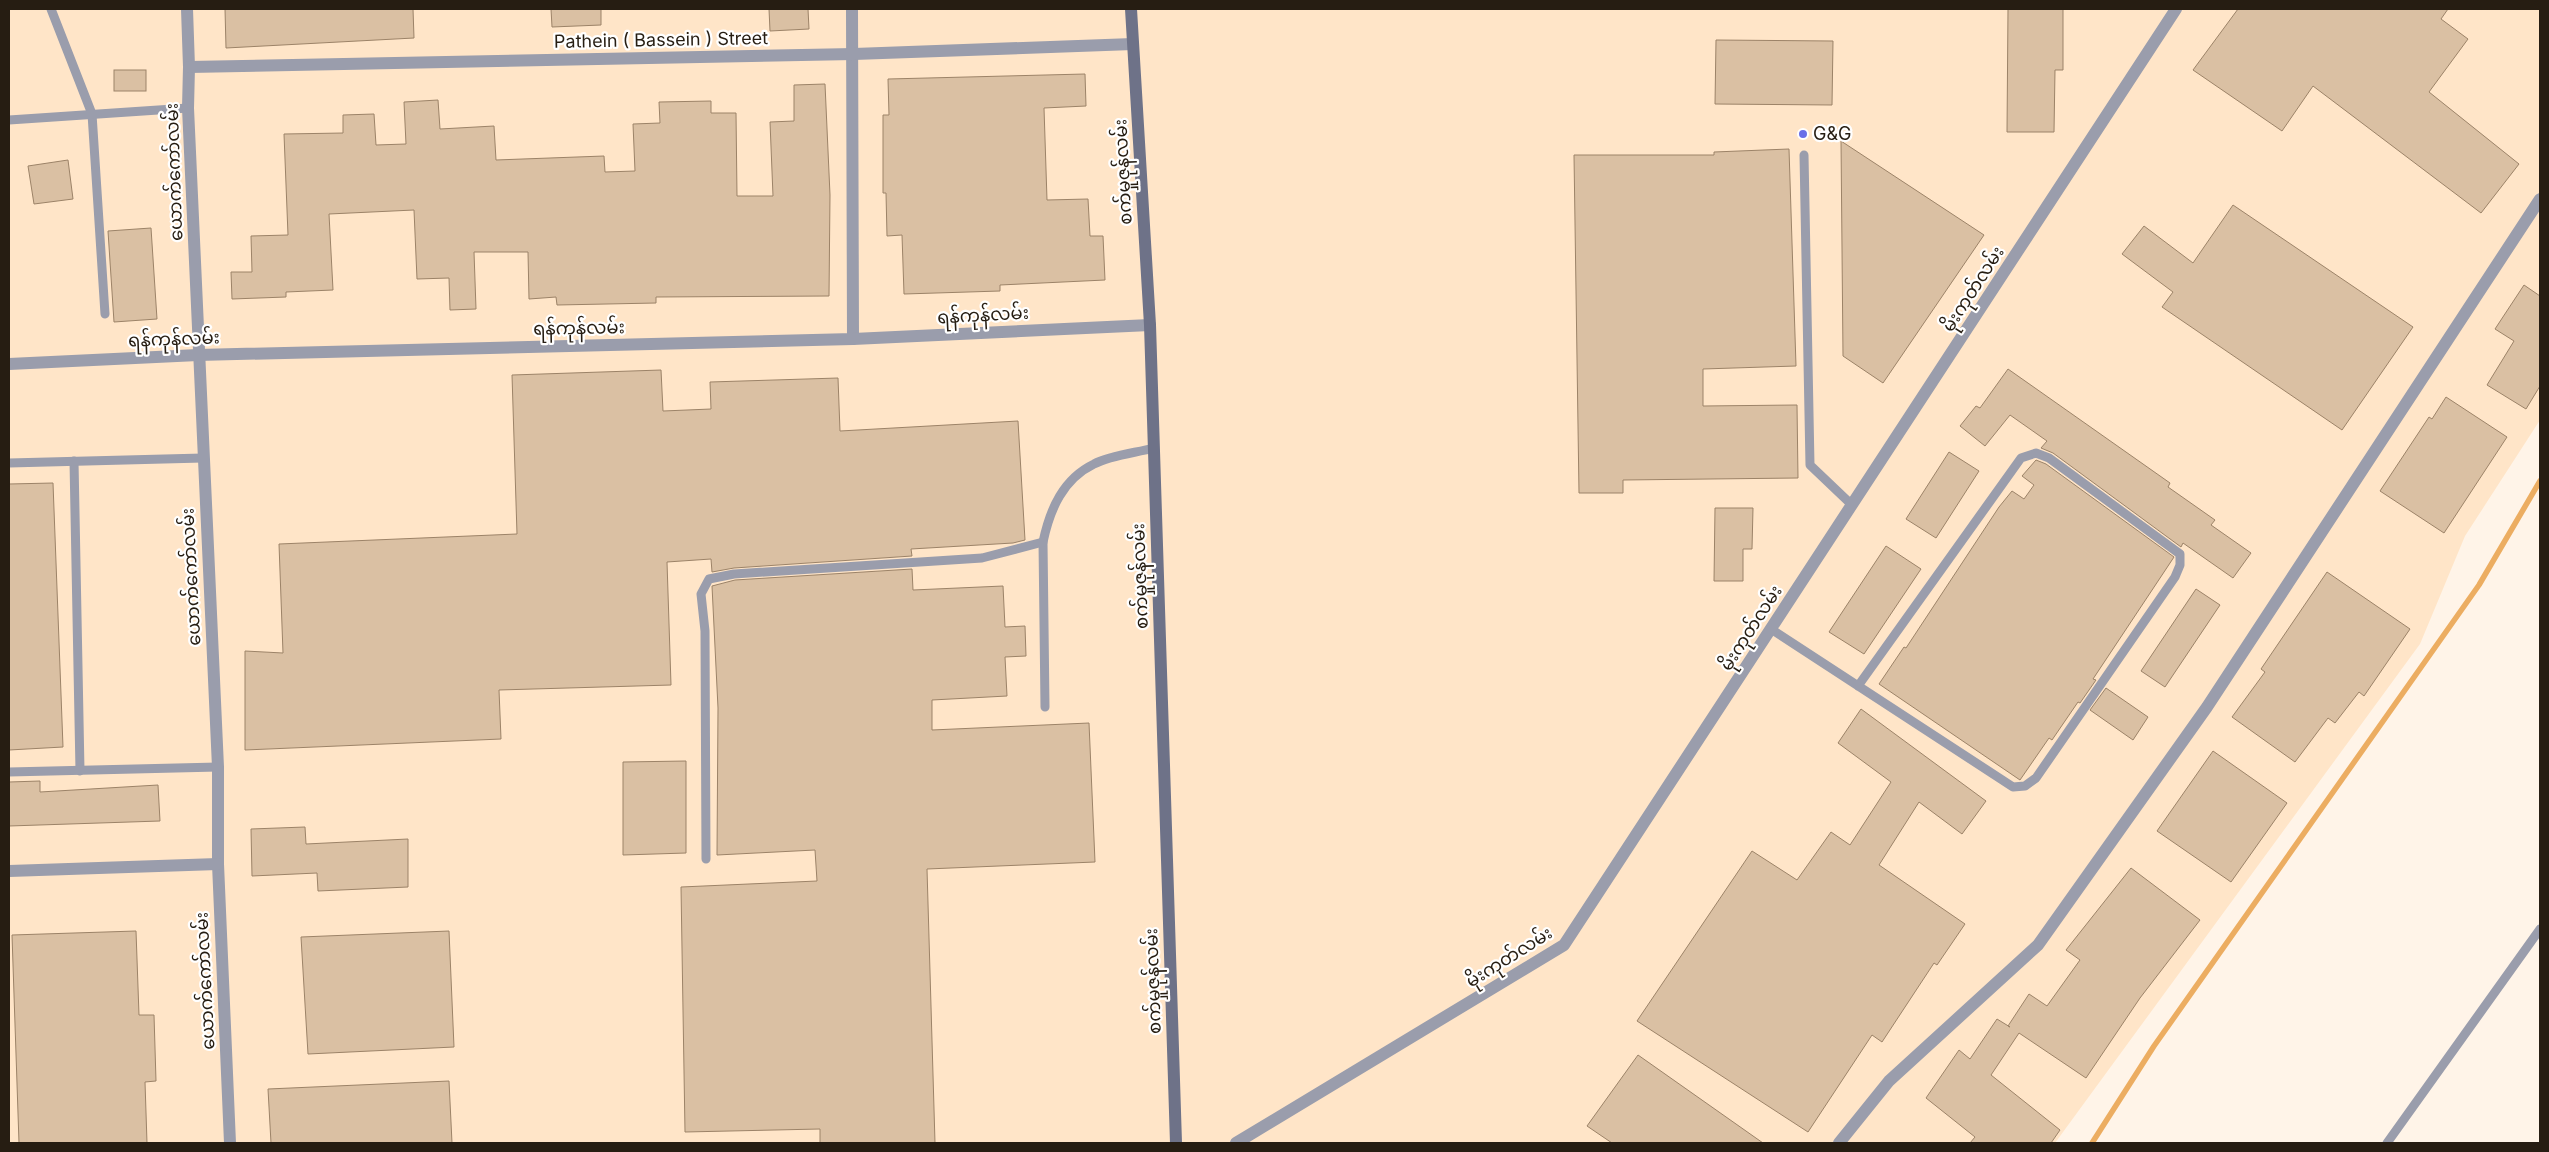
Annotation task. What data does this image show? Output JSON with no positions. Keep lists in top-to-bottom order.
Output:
{
  "streets": {
    "street": [
      "Pathein ( Bassein ) Street",
      "ယောက်ကော်လမ်း",
      "စက်မှုဇုန်လမ်း",
      "မိုးကုတ်လမ်း",
      "ရန်ကုန်လမ်း"
    ]
  },
  "crossings": [
    ["Pathein ( Bassein ) Street", "ယောက်ကော်လမ်း"],
    ["Pathein ( Bassein ) Street", "စက်မှုဇုန်လမ်း"],
    ["ယောက်ကော်လမ်း", "ရန်ကုန်လမ်း"],
    ["စက်မှုဇုန်လမ်း", "ရန်ကုန်လမ်း"]
  ],
  "places": ["G&G"]
}
